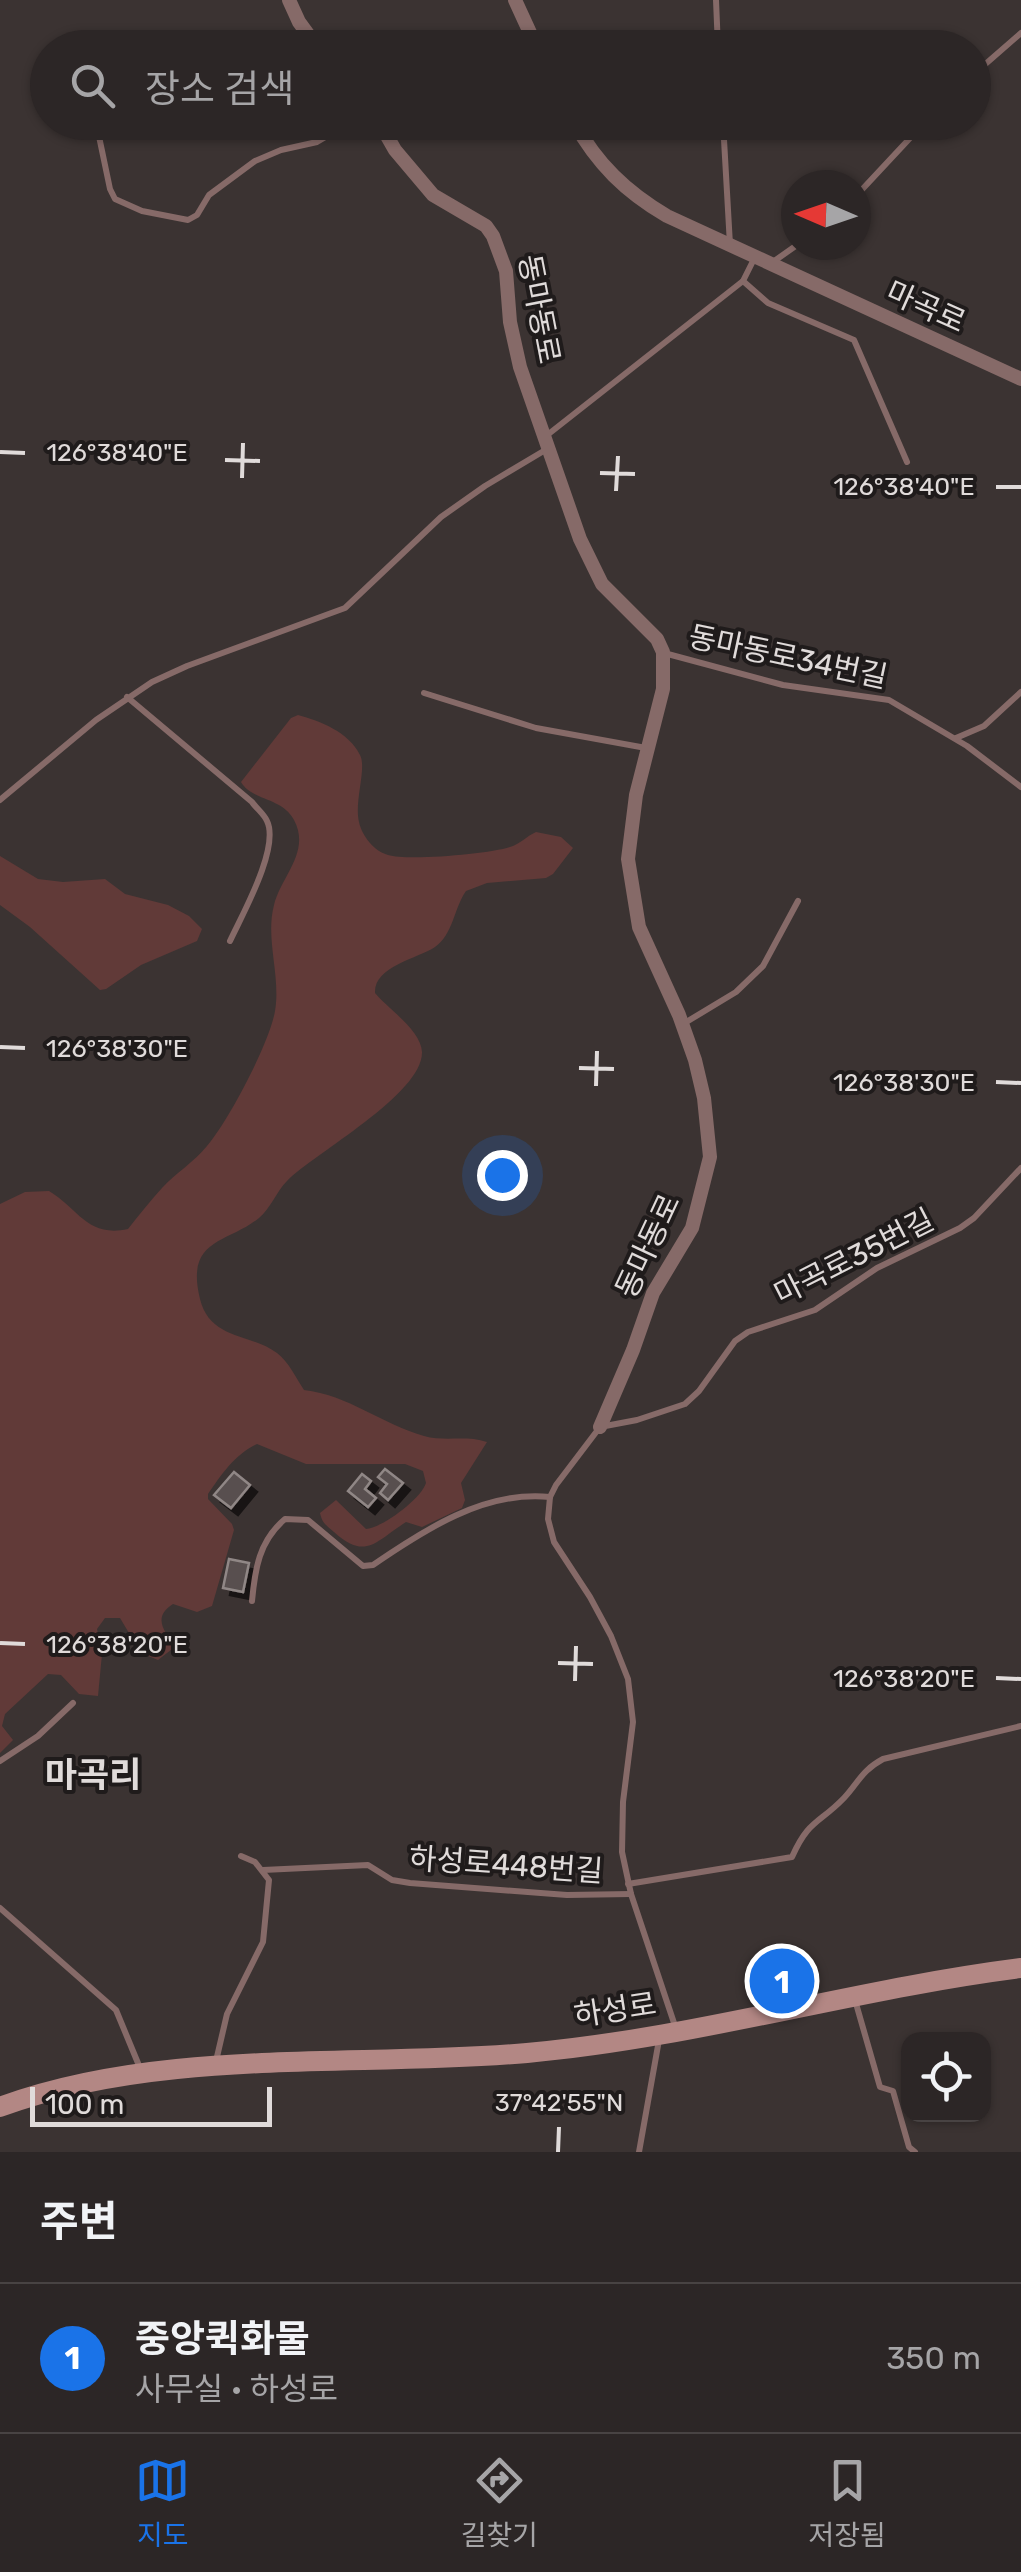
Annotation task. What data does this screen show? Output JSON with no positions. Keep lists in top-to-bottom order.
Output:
{
  "streets": {
    "street": ["마곡로", "동마동로", "하성로"],
    "lane": ["동마동로34번길", "마곡로35번길", "하성로448번길"]
  },
  "crossings": [
    ["동마동로", "동마동로34번길"],
    ["동마동로", "마곡로35번길"],
    ["하성로448번길", "하성로"]
  ],
  "districts": ["마곡리"],
  "scale_bar": "100 m",
  "north": "left",
  "page": {
    "search": "장소 검색",
    "pins": "1",
    "scale": "100 m",
    "heading": "주변",
    "list": [
      {
        "mark": "1",
        "name": "중앙퀵화물",
        "note": "사무실 · 하성로",
        "value": "350 m"
      }
    ],
    "nav": ["지도", "길찾기", "저장됨"]
  },
  "coordinates": [
    "126°38'40\"E",
    "126°38'30\"E",
    "126°38'20\"E",
    "37°42'55\"N"
  ]
}
